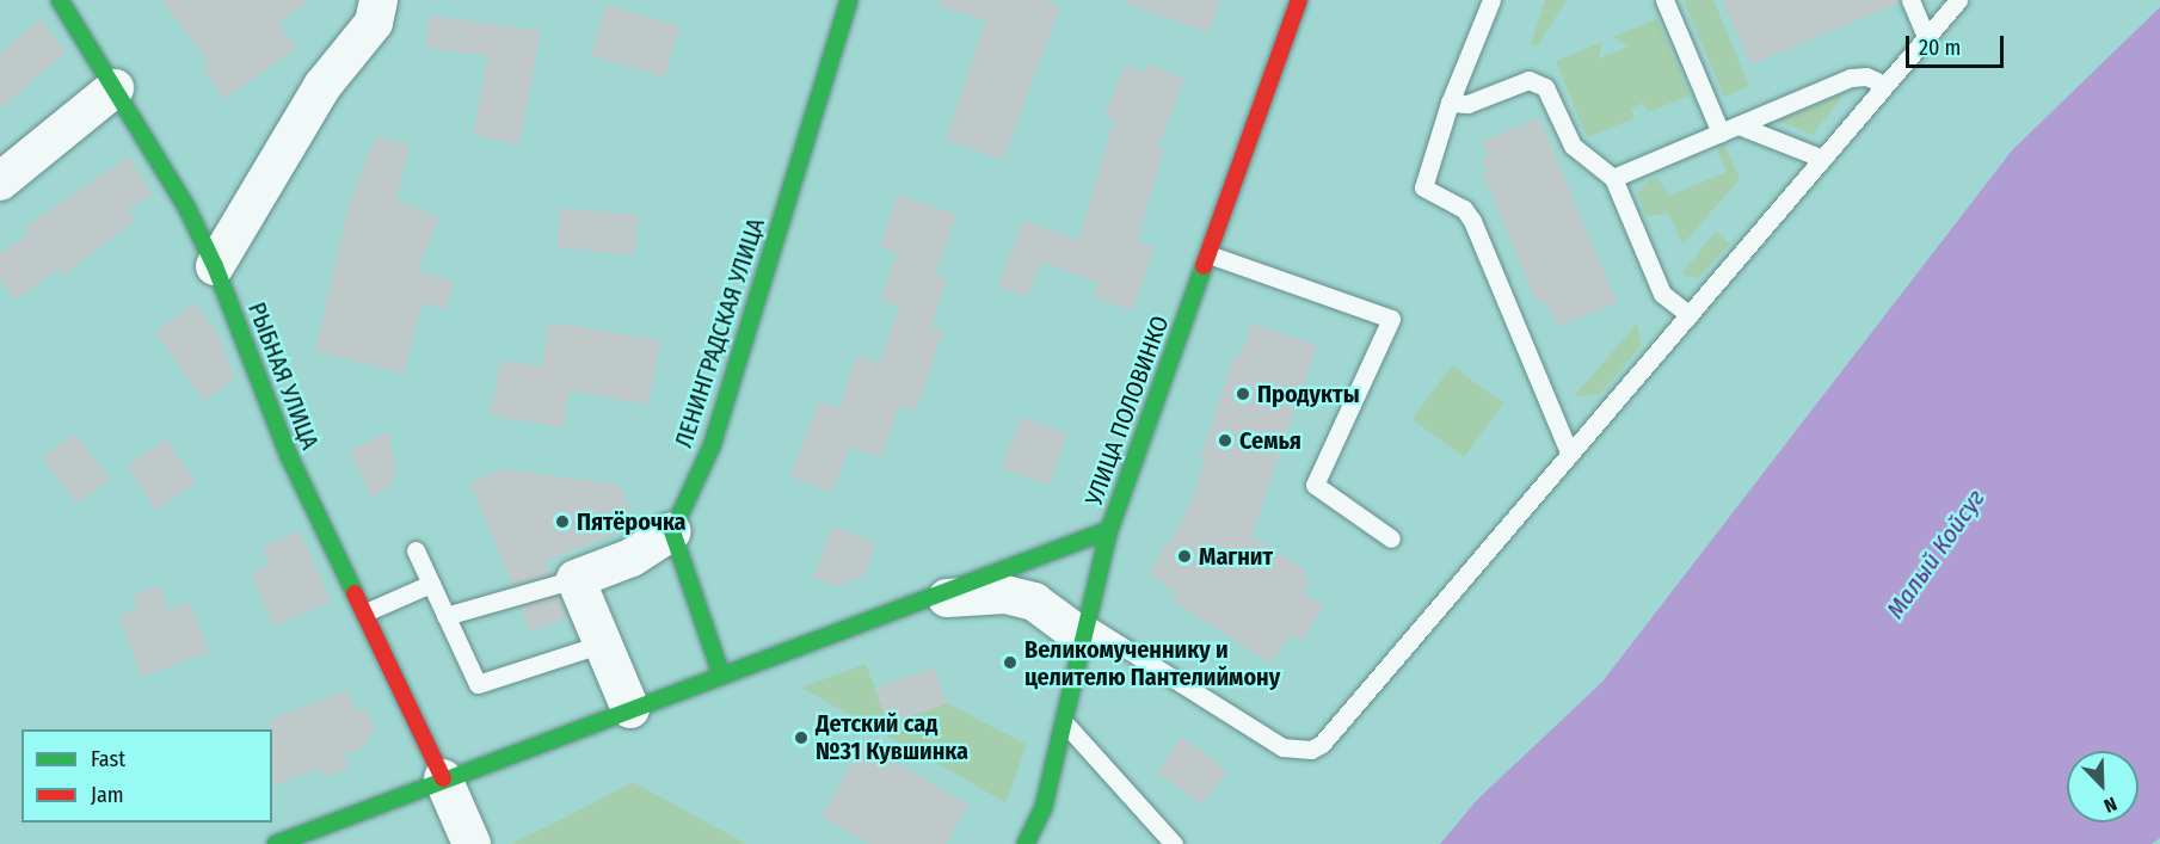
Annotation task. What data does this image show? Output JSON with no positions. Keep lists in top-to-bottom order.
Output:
{
  "streets": {
    "street": ["ЛЕНИНГРАДСКАЯ УЛИЦА", "РЫБНАЯ УЛИЦА", "УЛИЦА ПОЛОВИНКО"]
  },
  "water": ["Малый Койсуг"],
  "places": [
    "Продукты",
    "Семья",
    "Пятёрочка",
    "Магнит",
    "Великомученнику и целителю Пантелиймону",
    "Детский сад №31 Кувшинка"
  ],
  "legend": ["Fast", "Jam"],
  "scale_bar": "20 m",
  "north": "bottom right"
}
